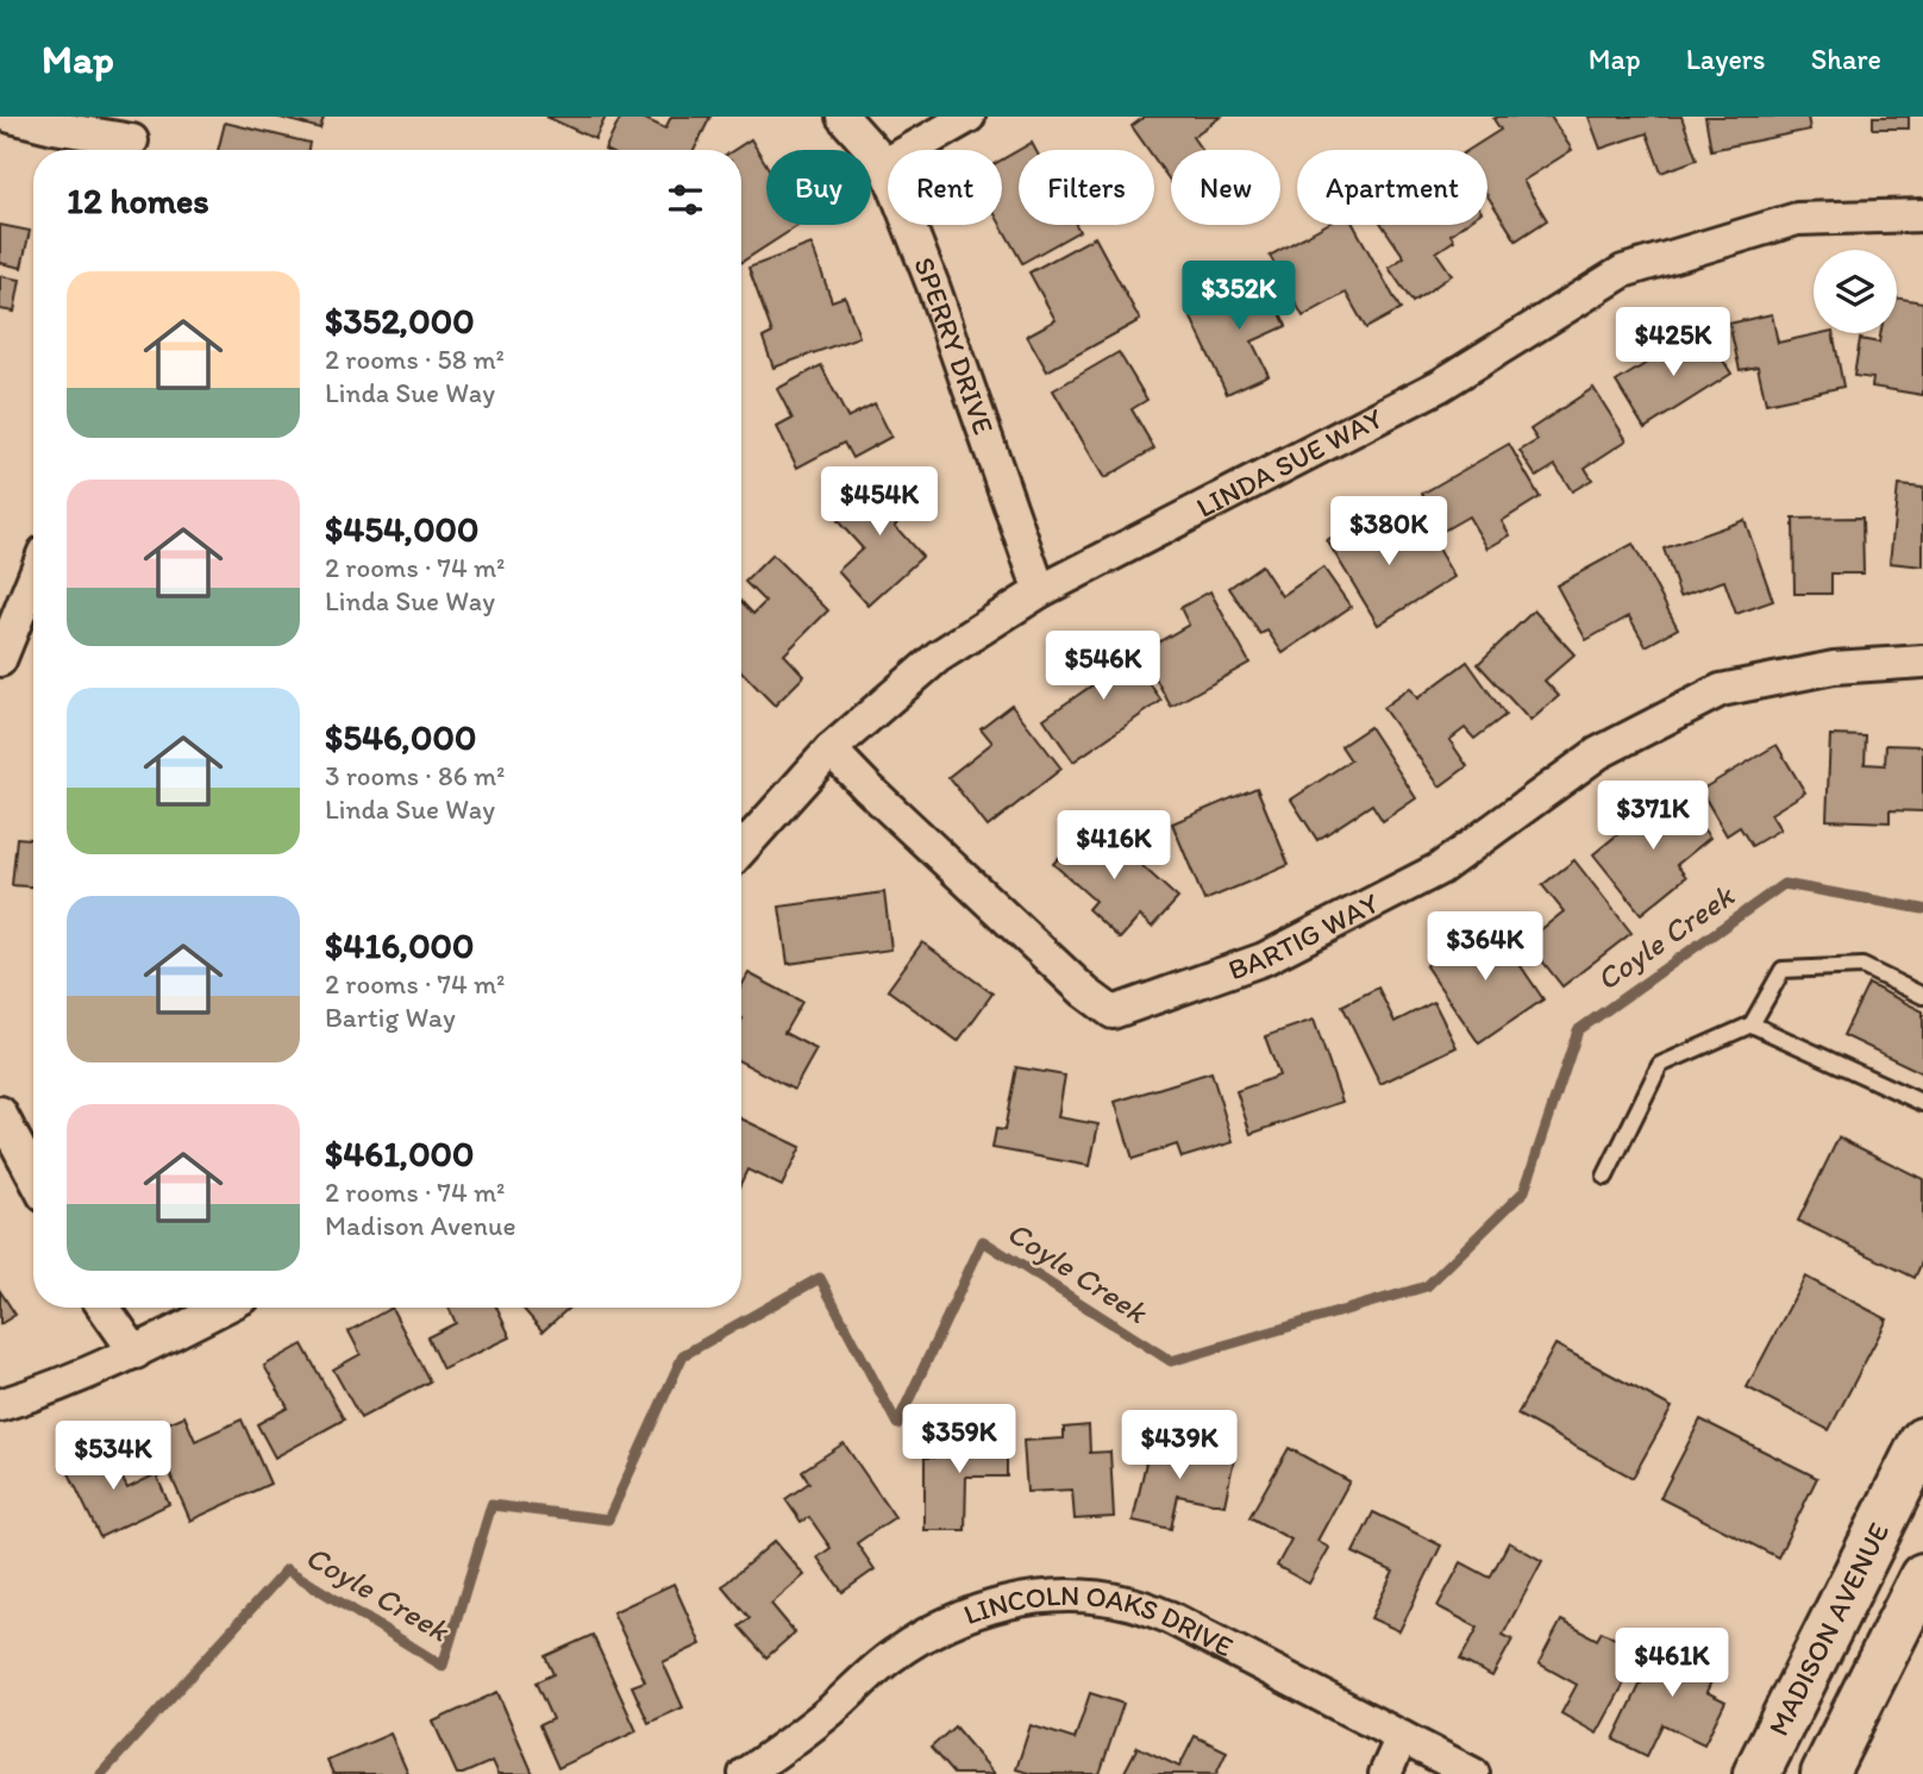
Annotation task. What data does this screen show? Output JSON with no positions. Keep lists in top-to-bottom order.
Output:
{
  "streets": {
    "main road": ["MADISON AVENUE"],
    "street": [
      "SPERRY DRIVE",
      "LINDA SUE WAY",
      "BARTIG WAY",
      "LINCOLN OAKS DRIVE"
    ]
  },
  "crossings": [
    ["SPERRY DRIVE", "LINDA SUE WAY"],
    ["LINDA SUE WAY", "BARTIG WAY"]
  ],
  "water": ["Coyle Creek"],
  "page": {
    "header": "Map",
    "nav": ["Map", "Layers", "Share"],
    "chip": [
      "Buy",
      "Rent",
      "Filters",
      "New",
      "Apartment"
    ],
    "heading": "12 homes",
    "list": [
      {
        "name": "$352,000",
        "note": "2 rooms · 58 m² · Linda Sue Way"
      },
      {
        "name": "$454,000",
        "note": "2 rooms · 74 m² · Linda Sue Way"
      },
      {
        "name": "$546,000",
        "note": "3 rooms · 86 m² · Linda Sue Way"
      },
      {
        "name": "$416,000",
        "note": "2 rooms · 74 m² · Bartig Way"
      },
      {
        "name": "$461,000",
        "note": "2 rooms · 74 m² · Madison Avenue"
      }
    ],
    "price": [
      "$352K",
      "$425K",
      "$454K",
      "$380K",
      "$546K",
      "$371K",
      "$416K",
      "$364K",
      "$359K",
      "$439K",
      "$534K",
      "$461K"
    ]
  }
}
